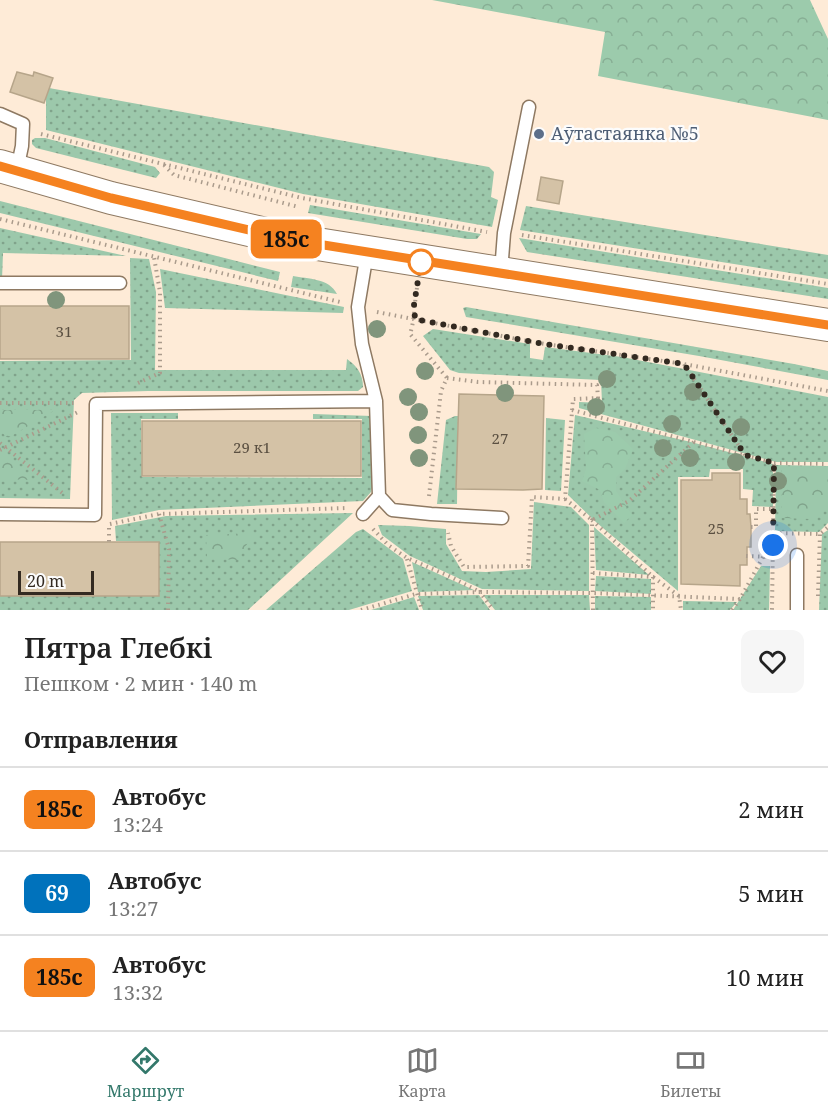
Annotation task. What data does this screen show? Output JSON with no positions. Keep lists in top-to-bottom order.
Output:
{
  "places": ["Аўтастаянка №5"],
  "lines": ["bus line 185с"],
  "house_numbers": [
    "31",
    "27",
    "29 к1",
    "25"
  ],
  "scale_bar": "20 m",
  "page": {
    "on_map": "185с",
    "scale": "20 m",
    "heading": [
      ["Пятра Глебкі", "Пешком · 2 мин · 140 m"],
      "Отправления"
    ],
    "list": [
      {
        "mark": "185с",
        "name": "Автобус",
        "note": "13:24",
        "value": "2 мин"
      },
      {
        "mark": "69",
        "name": "Автобус",
        "note": "13:27",
        "value": "5 мин"
      },
      {
        "mark": "185с",
        "name": "Автобус",
        "note": "13:32",
        "value": "10 мин"
      }
    ],
    "tabs": ["Маршрут", "Карта", "Билеты"]
  }
}
